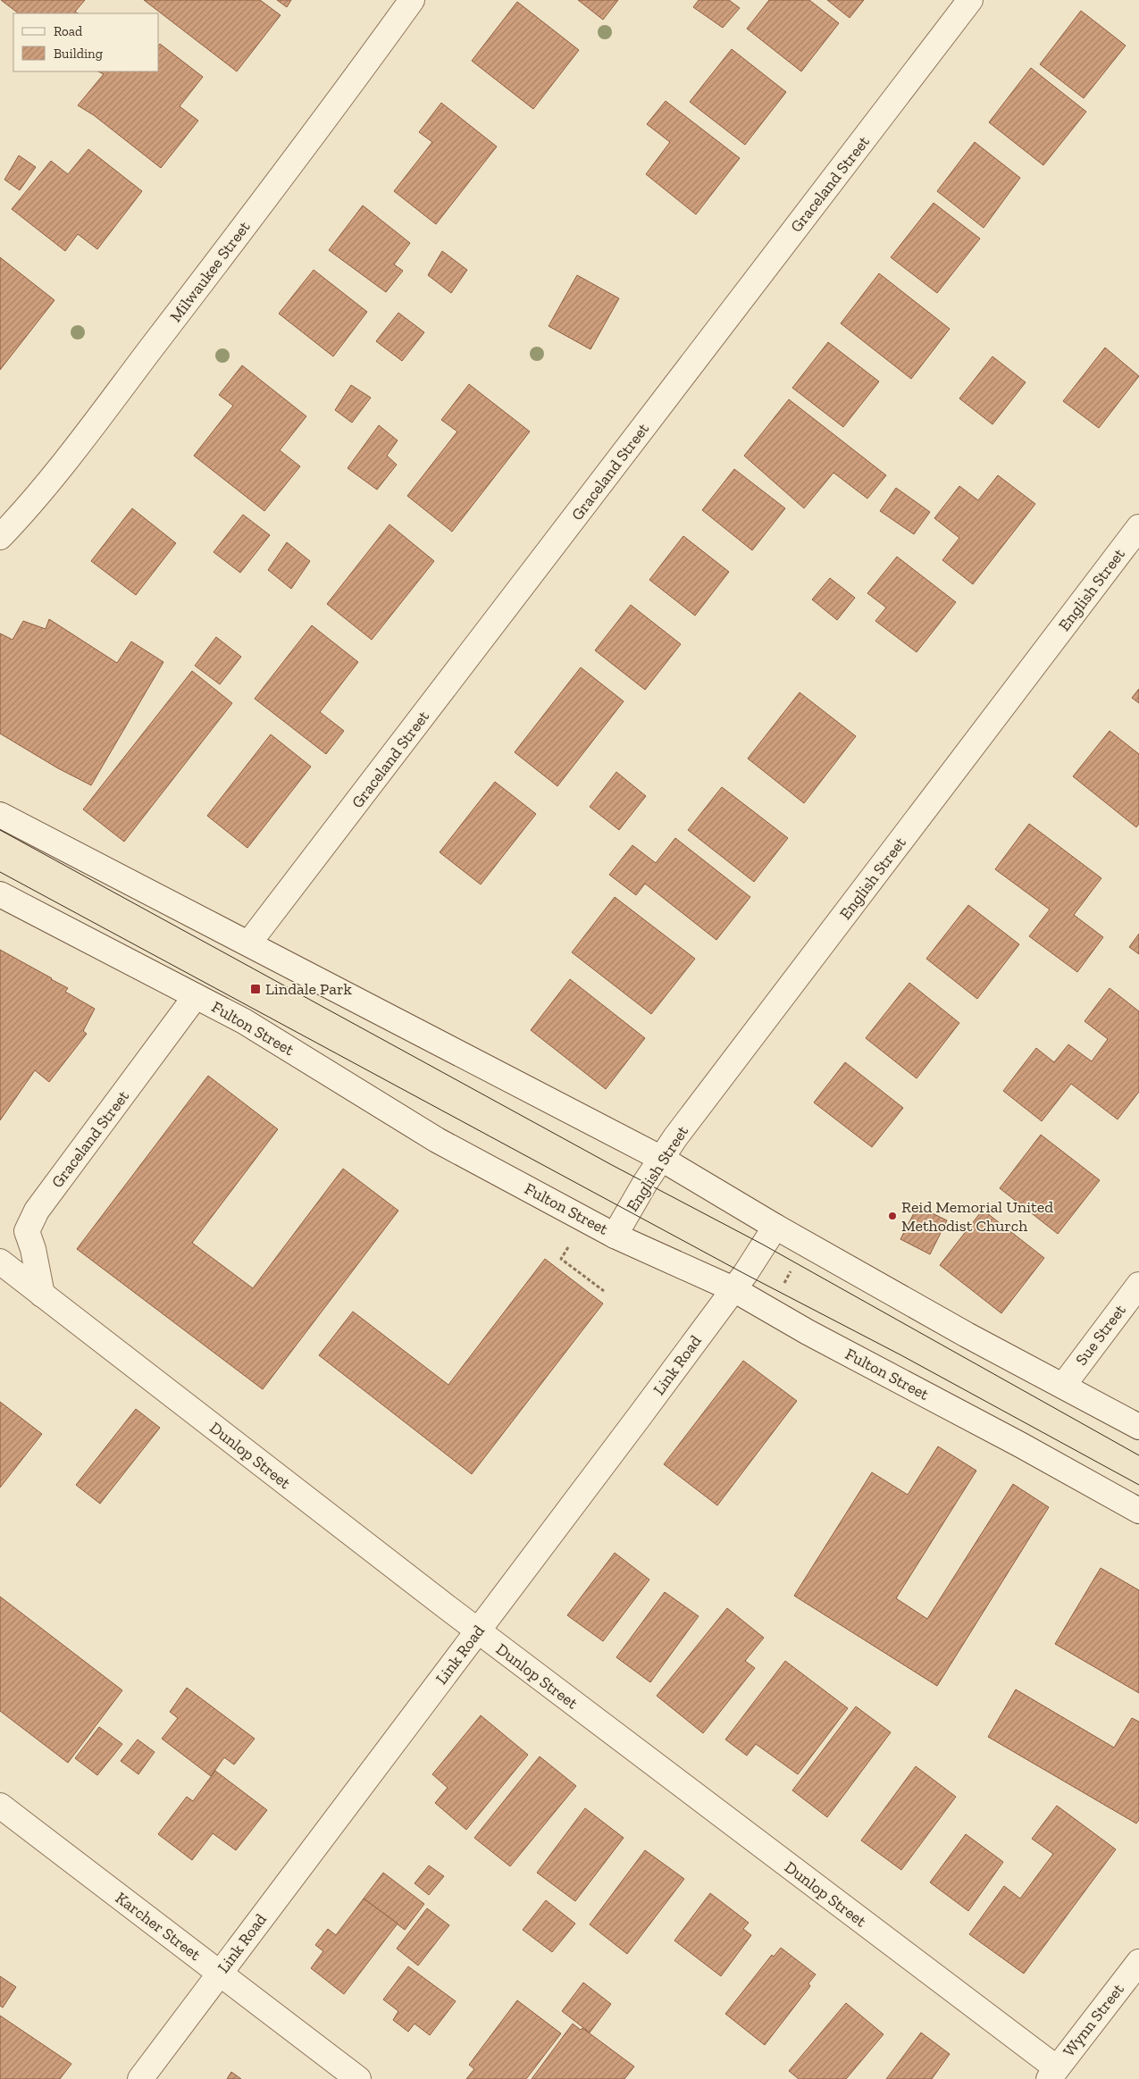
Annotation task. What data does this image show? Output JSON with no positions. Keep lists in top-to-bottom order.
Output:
{
  "streets": {
    "street": [
      "Graceland Street",
      "Milwaukee Street",
      "English Street",
      "Fulton Street",
      "Sue Street",
      "Link Road",
      "Dunlop Street",
      "Karcher Street",
      "Wynn Street"
    ]
  },
  "crossings": [
    ["Graceland Street", "Fulton Street"],
    ["Graceland Street", "Dunlop Street"],
    ["English Street", "Fulton Street"],
    ["Fulton Street", "Link Road"],
    ["Link Road", "Dunlop Street"],
    ["Link Road", "Karcher Street"],
    ["Dunlop Street", "Wynn Street"]
  ],
  "places": {
    "transit": ["Lindale Park"],
    "other": ["Reid Memorial United Methodist Church"]
  },
  "legend": ["Road", "Building"]
}
